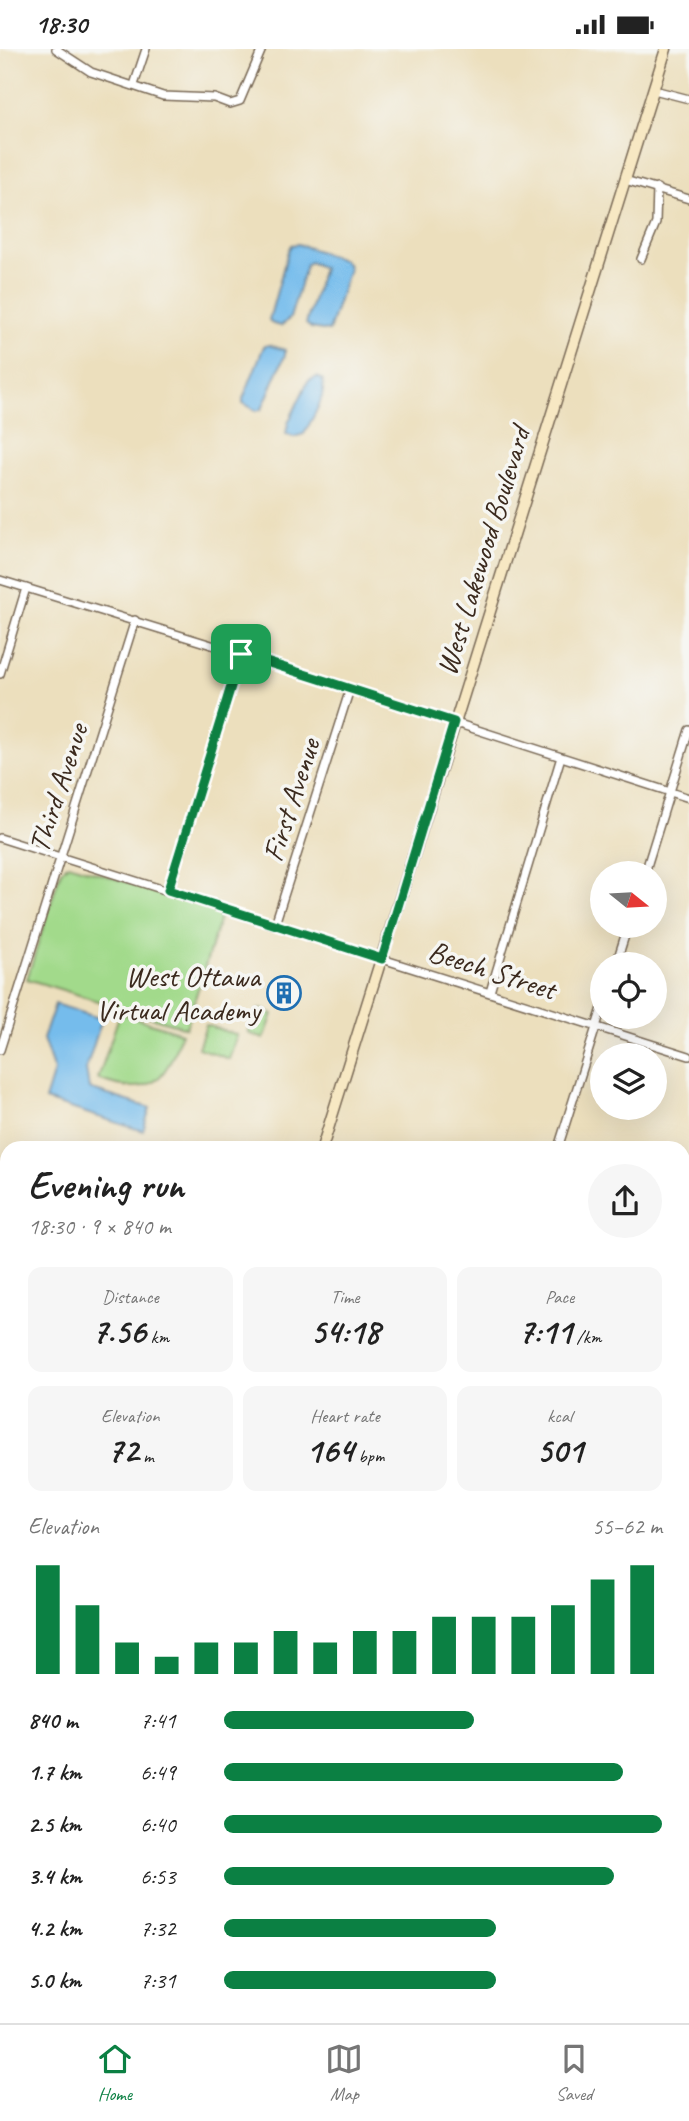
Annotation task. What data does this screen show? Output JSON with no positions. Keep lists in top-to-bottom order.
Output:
{
  "streets": {
    "street": [
      "West Lakewood Boulevard",
      "Third Avenue",
      "First Avenue",
      "Beech Street"
    ]
  },
  "crossings": [
    ["West Lakewood Boulevard", "Beech Street"],
    ["Third Avenue", "Beech Street"],
    ["First Avenue", "Beech Street"]
  ],
  "places": {
    "building": ["West Ottawa Virtual Academy"]
  },
  "north": "right",
  "page": {
    "status": "18:30",
    "heading": ["Evening run", "18:30 · 9 × 840 m"],
    "stats": [
      ["Distance", "7.56 km"],
      ["Time", "54:18"],
      ["Pace", "7:11 /km"],
      ["Elevation", "72 m"],
      ["Heart rate", "164 bpm"],
      ["kcal", "501"]
    ],
    "chart": ["Elevation", "55–62 m"],
    "list": [
      {
        "name": "840 m",
        "note": "7:41"
      },
      {
        "name": "1.7 km",
        "note": "6:49"
      },
      {
        "name": "2.5 km",
        "note": "6:40"
      },
      {
        "name": "3.4 km",
        "note": "6:53"
      },
      {
        "name": "4.2 km",
        "note": "7:32"
      },
      {
        "name": "5.0 km",
        "note": "7:31"
      }
    ],
    "tabs": ["Home", "Map", "Saved"]
  }
}
